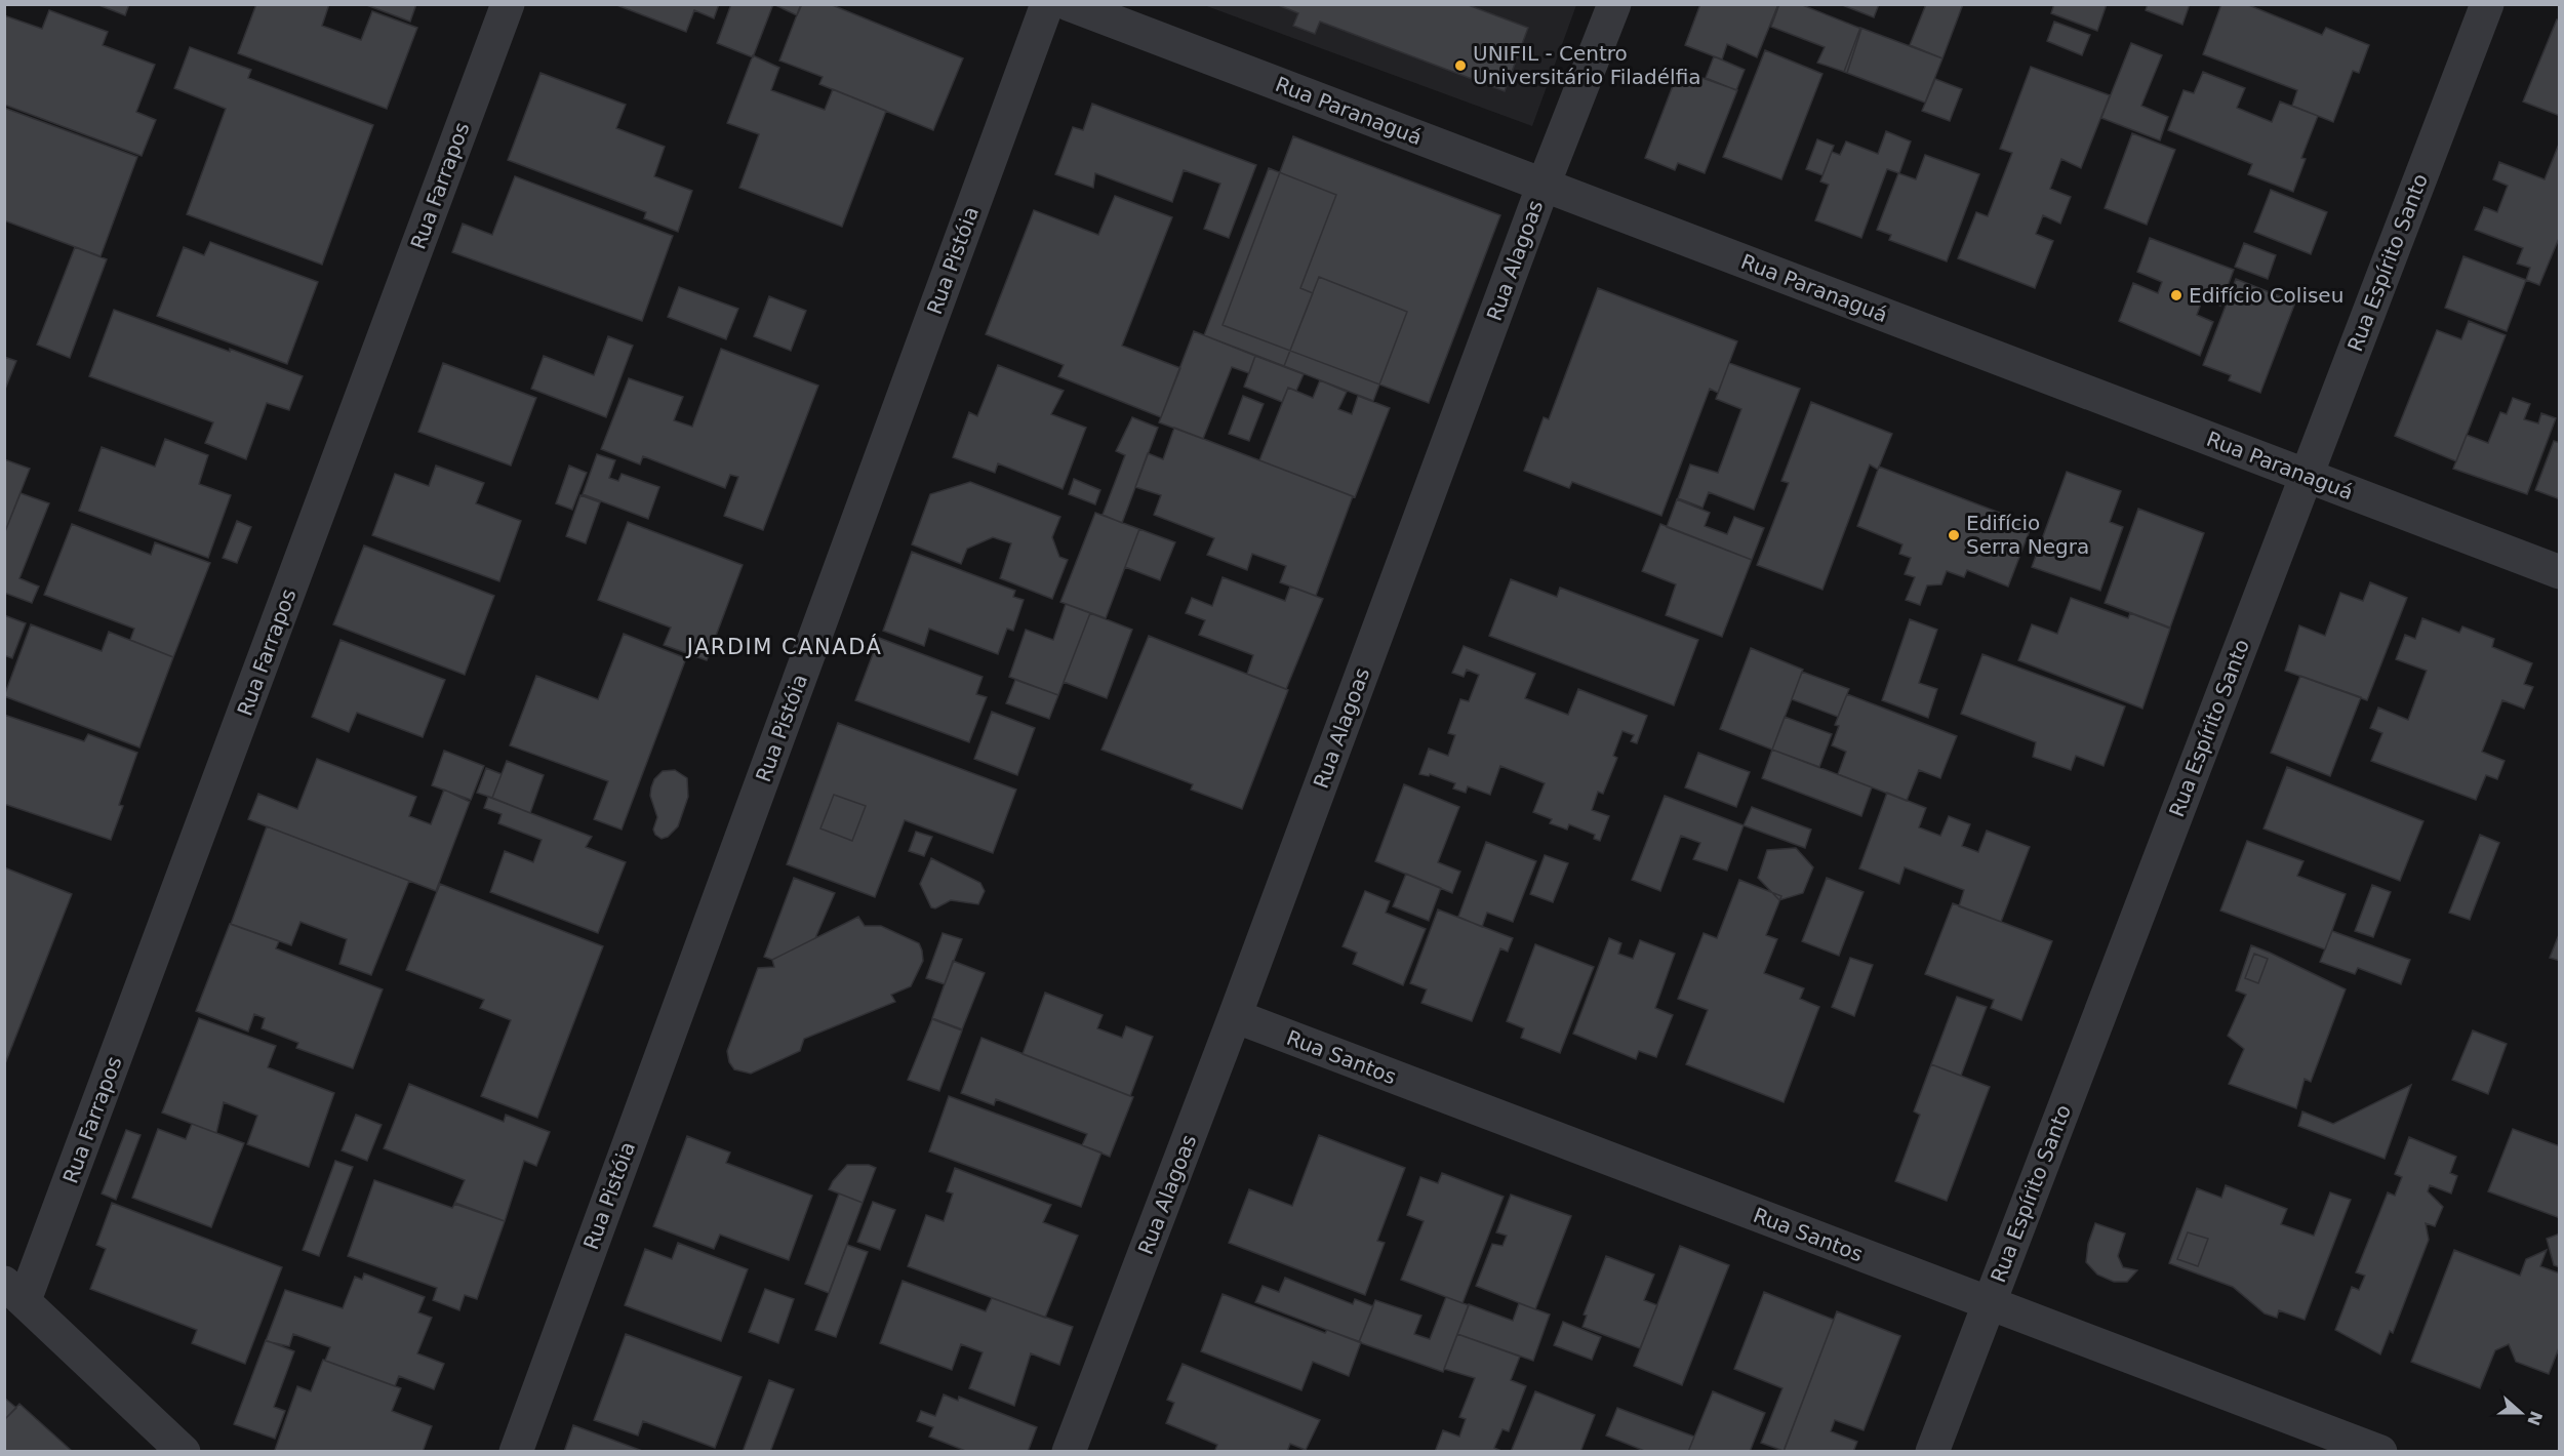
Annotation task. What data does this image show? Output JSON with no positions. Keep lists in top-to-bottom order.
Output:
{
  "streets": {
    "street": [
      "Rua Paranaguá",
      "Rua Farrapos",
      "Rua Pistóia",
      "Rua Alagoas",
      "Rua Espírito Santo",
      "Rua Santos"
    ]
  },
  "crossings": [
    ["Rua Paranaguá", "Rua Alagoas"],
    ["Rua Paranaguá", "Rua Espírito Santo"],
    ["Rua Alagoas", "Rua Santos"],
    ["Rua Espírito Santo", "Rua Santos"]
  ],
  "districts": ["JARDIM CANADÁ"],
  "places": ["UNIFIL - Centro Universitário Filadélfia", "Edifício Coliseu", "Edifício Serra Negra"],
  "north": "right"
}
